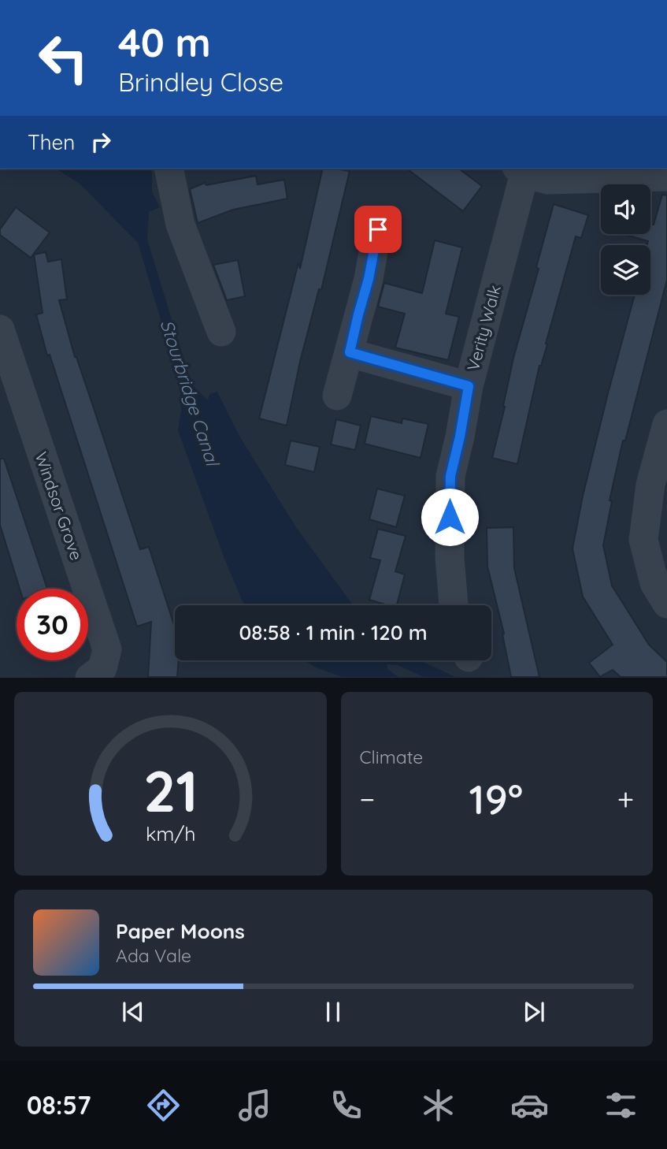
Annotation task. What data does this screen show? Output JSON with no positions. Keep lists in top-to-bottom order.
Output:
{
  "streets": {
    "street": ["Verity Walk", "Windsor Grove"]
  },
  "water": ["Stourbridge Canal"],
  "page": {
    "turn": ["40 m", "Brindley Close"],
    "then": "Then",
    "limit": "30",
    "trip": "08:58 · 1 min · 120 m",
    "tile": "Climate",
    "heat": ["−", "19°", "+"],
    "song": ["Paper Moons", "Ada Vale"],
    "tabs": "08:57",
    "gauge": ["21", "km/h"]
  }
}
